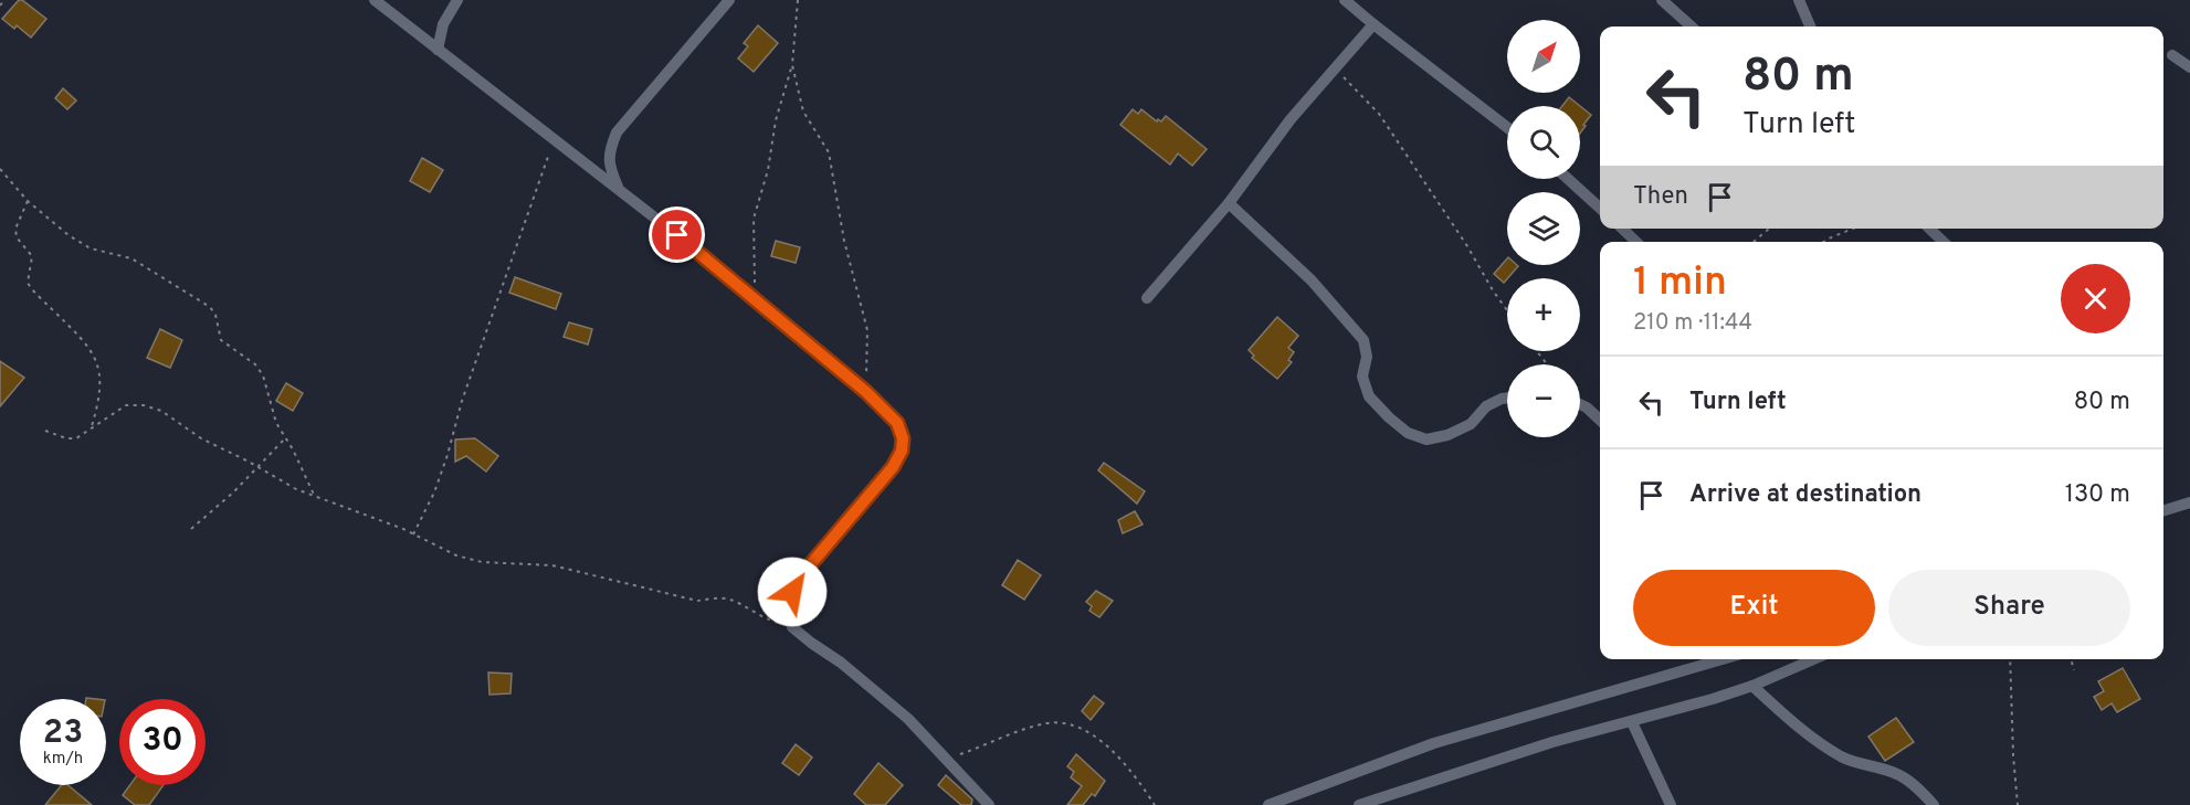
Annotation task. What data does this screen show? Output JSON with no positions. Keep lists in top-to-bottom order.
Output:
{
  "north": "top right",
  "page": {
    "map_buttons": ["+", "−"],
    "turn": ["80 m", "Turn left"],
    "then": "Then",
    "heading": ["1 min", "210 m · 11:44"],
    "list": [
      {
        "name": "Turn left",
        "value": "80 m"
      },
      {
        "name": "Arrive at destination",
        "value": "130 m"
      }
    ],
    "buttons": ["Exit", "Share"],
    "speed": "23 km/h",
    "limit": "30"
  }
}
